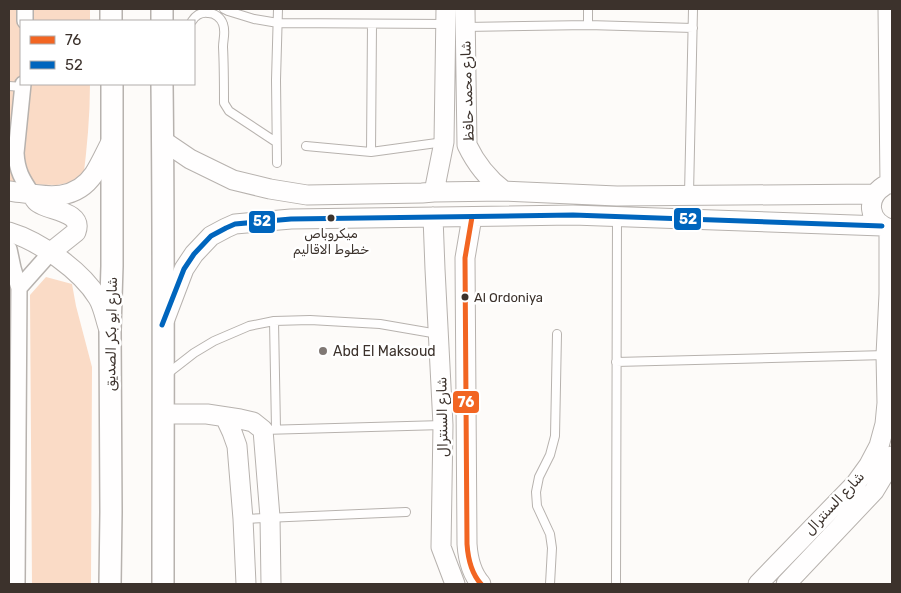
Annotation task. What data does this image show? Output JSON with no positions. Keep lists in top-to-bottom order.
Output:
{
  "streets": {
    "main road": ["شارع ابو بكر الصديق"],
    "street": ["شارع محمد حافظ", "شارع السنترال"]
  },
  "places": ["ميكروباص خطوط الاقاليم", "Al Ordoniya", "Abd El Maksoud"],
  "lines": ["transit line 52", "transit line 76"],
  "legend": ["76", "52"]
}
